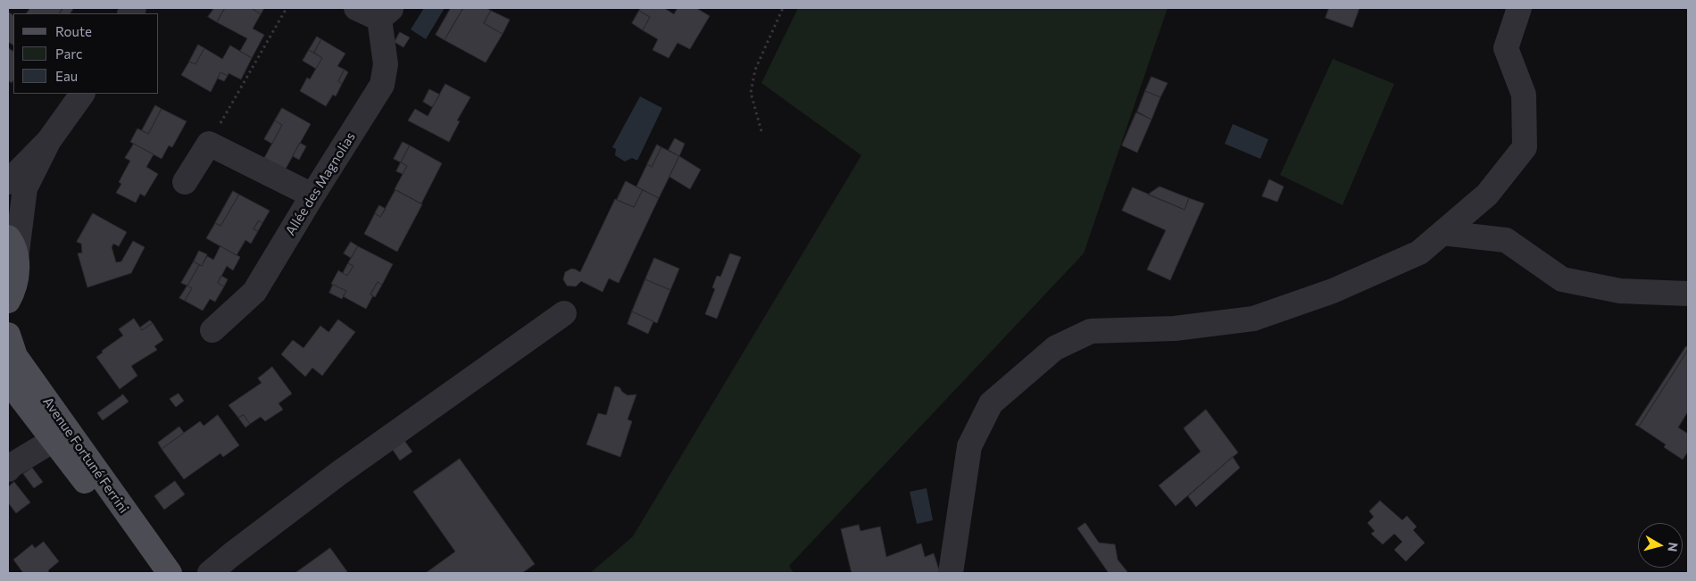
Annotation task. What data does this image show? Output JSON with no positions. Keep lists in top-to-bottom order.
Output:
{
  "streets": {
    "main road": ["Avenue Fortuné Ferrini"],
    "street": ["Allée des Magnolias"]
  },
  "legend": ["Route", "Parc", "Eau"],
  "north": "right"
}
